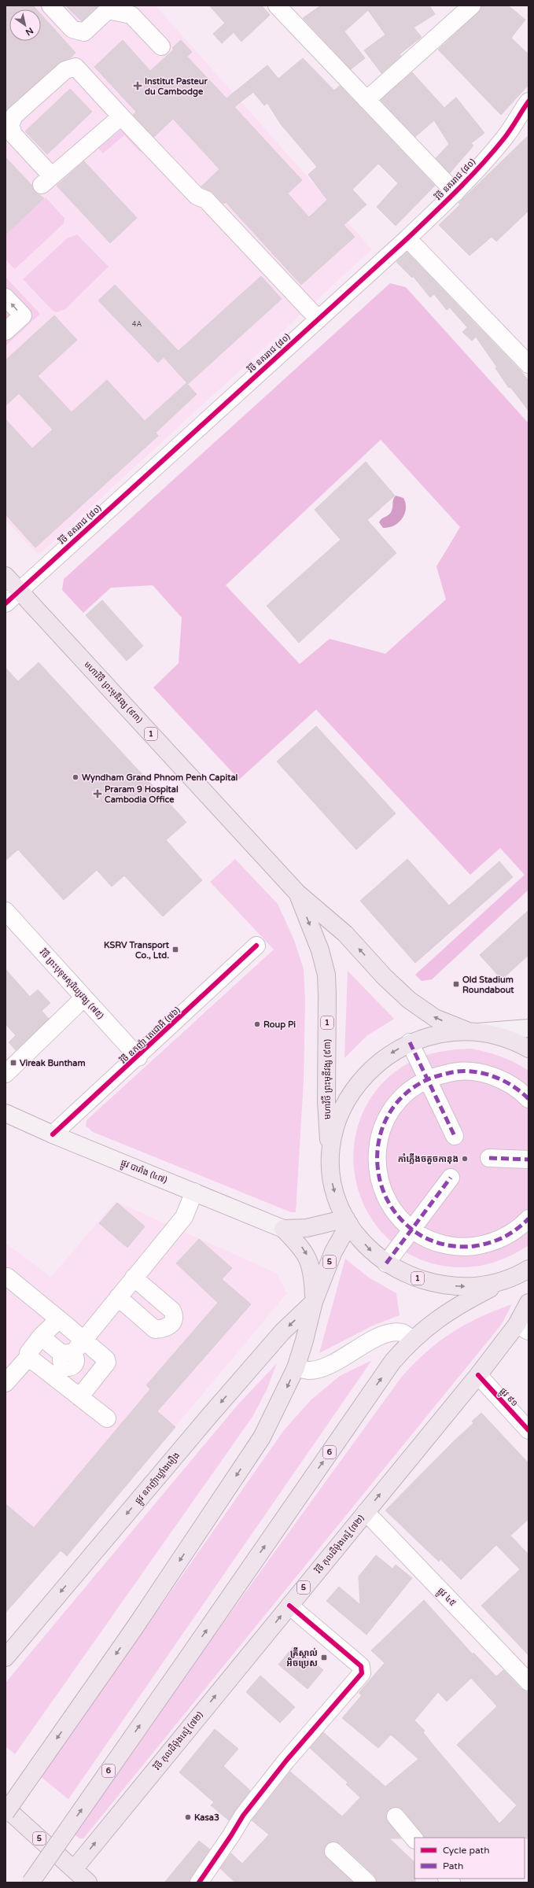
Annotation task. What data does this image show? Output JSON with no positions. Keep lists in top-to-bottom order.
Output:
{
  "streets": {
    "highway": [
      "មហាវិថី ព្រះមុនីវង្ស (៩៣)",
      "1",
      "5",
      "6",
      "ផ្លូវ ឧកញ៉ាឃ្លាំងមឿង",
      "វិថី កុលដឺម៉ុងតេរ៉ួ (៧២)"
    ],
    "main road": ["ផ្លូវ បារាំង (៤៧)"],
    "street": [
      "វិថី នគររាជ (៨០)",
      "វិថី ព្រះបុទុមសុរិយ្យវង្ស (៧៥)",
      "វិថី ឧកញ៉ា តេជោអី (៧៦)",
      "ផ្លូវ ៩១",
      "ផ្លូវ ៤៥"
    ]
  },
  "crossings": [
    ["វិថី នគររាជ (៨០)", "មហាវិថី ព្រះមុនីវង្ស (៩៣)"],
    ["មហាវិថី ព្រះមុនីវង្ស (៩៣)", "1"],
    ["1", "5"],
    ["1", "6"],
    ["វិថី ព្រះបុទុមសុរិយ្យវង្ស (៧៥)", "វិថី ឧកញ៉ា តេជោអី (៧៦)"],
    ["វិថី ឧកញ៉ា តេជោអី (៧៦)", "ផ្លូវ បារាំង (៤៧)"],
    ["5", "ផ្លូវ ឧកញ៉ាឃ្លាំងមឿង"],
    ["5", "វិថី កុលដឺម៉ុងតេរ៉ួ (៧២)"],
    ["ផ្លូវ ៩១", "វិថី កុលដឺម៉ុងតេរ៉ួ (៧២)"],
    ["វិថី កុលដឺម៉ុងតេរ៉ួ (៧២)", "ផ្លូវ ៤៥"]
  ],
  "places": {
    "health": ["Institut Pasteur du Cambodge", "Praram 9 Hospital Cambodia Office"],
    "other": [
      "Wyndham Grand Phnom Penh Capital",
      "Roup Pi",
      "កាំភ្លើងចគួចកានុង",
      "Kasa3"
    ],
    "transit": [
      "KSRV Transport Co., Ltd.",
      "Old Stadium Roundabout",
      "Vireak Buntham",
      "គ្រីស្តាល់ អិចប្រេស"
    ]
  },
  "house_numbers": ["4A"],
  "legend": ["Cycle path", "Path"],
  "north": "bottom right"
}
